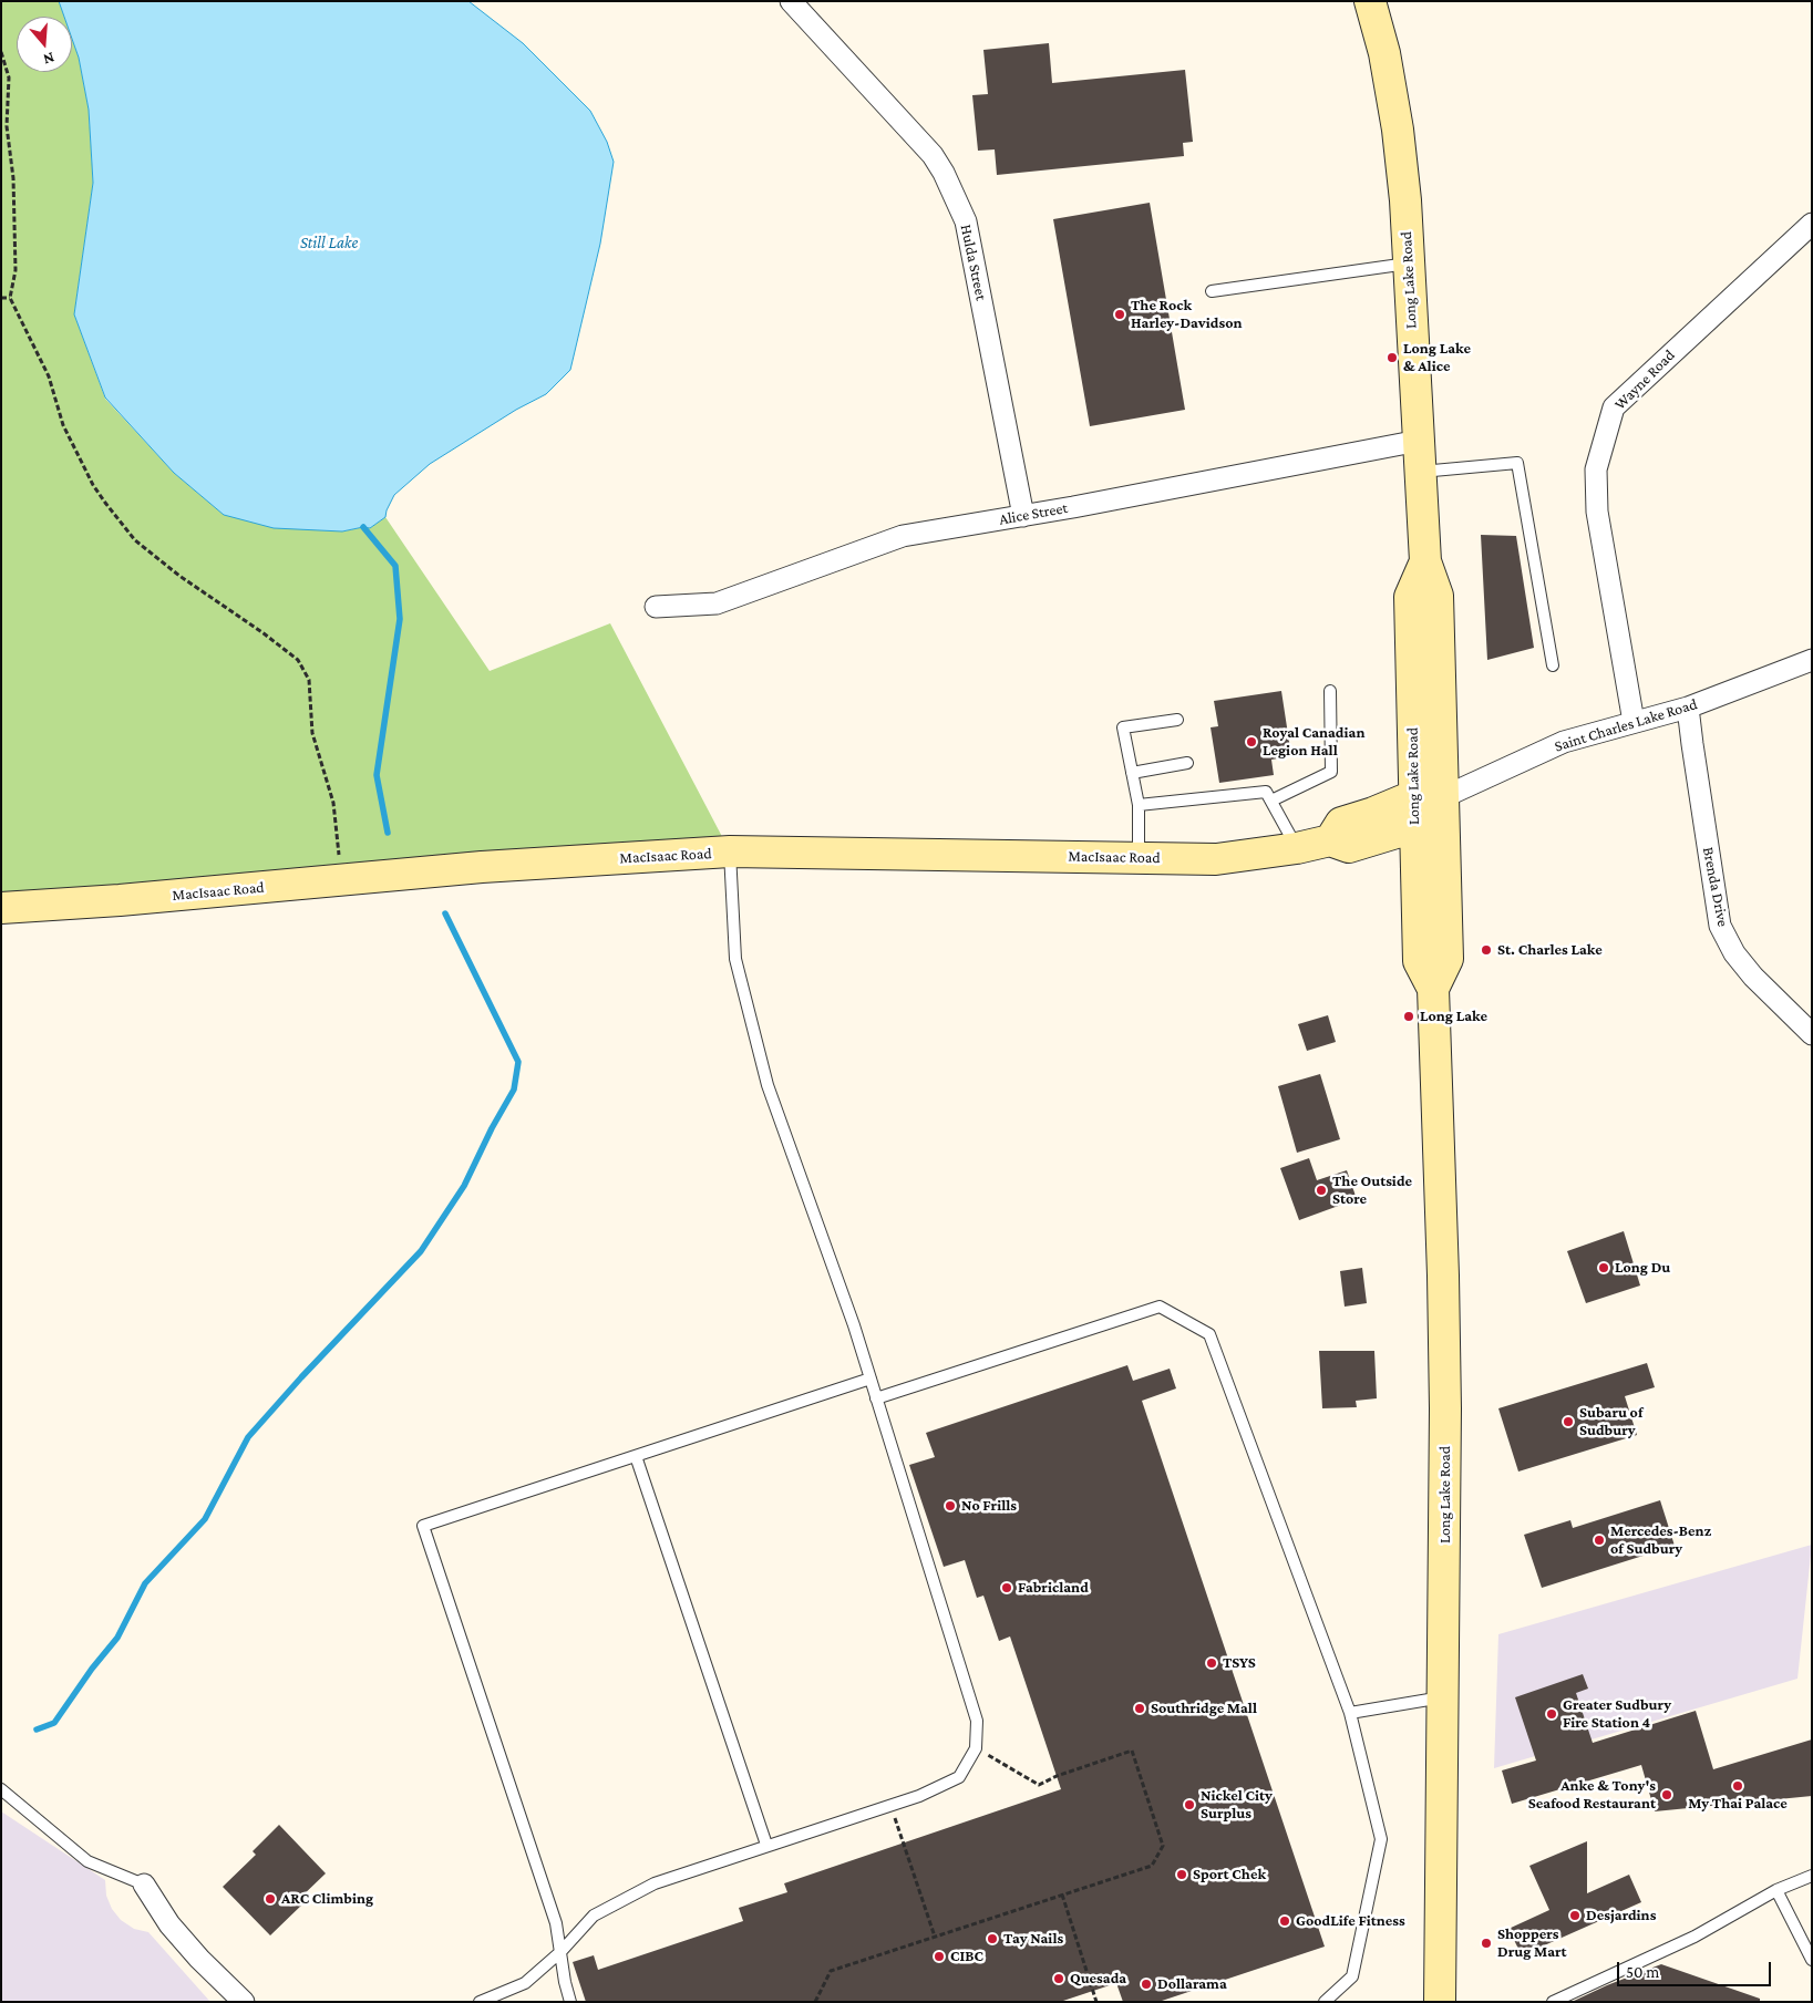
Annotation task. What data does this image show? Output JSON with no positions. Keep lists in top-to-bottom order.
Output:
{
  "streets": {
    "main road": ["Long Lake Road", "MacIsaac Road"],
    "street": [
      "Hulda Street",
      "Wayne Road",
      "Alice Street",
      "Saint Charles Lake Road",
      "Brenda Drive"
    ]
  },
  "crossings": [
    ["Hulda Street", "Alice Street"],
    ["Long Lake Road", "Alice Street"],
    ["Long Lake Road", "Saint Charles Lake Road"],
    ["Long Lake Road", "MacIsaac Road"],
    ["Wayne Road", "Saint Charles Lake Road"],
    ["Saint Charles Lake Road", "MacIsaac Road"],
    ["Saint Charles Lake Road", "Brenda Drive"]
  ],
  "water": ["Still Lake"],
  "places": [
    "The Rock Harley-Davidson",
    "Long Lake & Alice",
    "Royal Canadian Legion Hall",
    "St. Charles Lake",
    "Long Lake",
    "The Outside Store",
    "Long Du",
    "Subaru of Sudbury",
    "No Frills",
    "Mercedes-Benz of Sudbury",
    "Fabricland",
    "TSYS",
    "Southridge Mall",
    "Greater Sudbury Fire Station 4",
    "My Thai Palace",
    "Anke & Tony's Seafood Restaurant",
    "Nickel City Surplus",
    "Sport Chek",
    "ARC Climbing",
    "Desjardins",
    "GoodLife Fitness",
    "Tay Nails",
    "Shoppers Drug Mart",
    "CIBC",
    "Quesada",
    "Dollarama"
  ],
  "scale_bar": "50 m",
  "north": "bottom"
}
